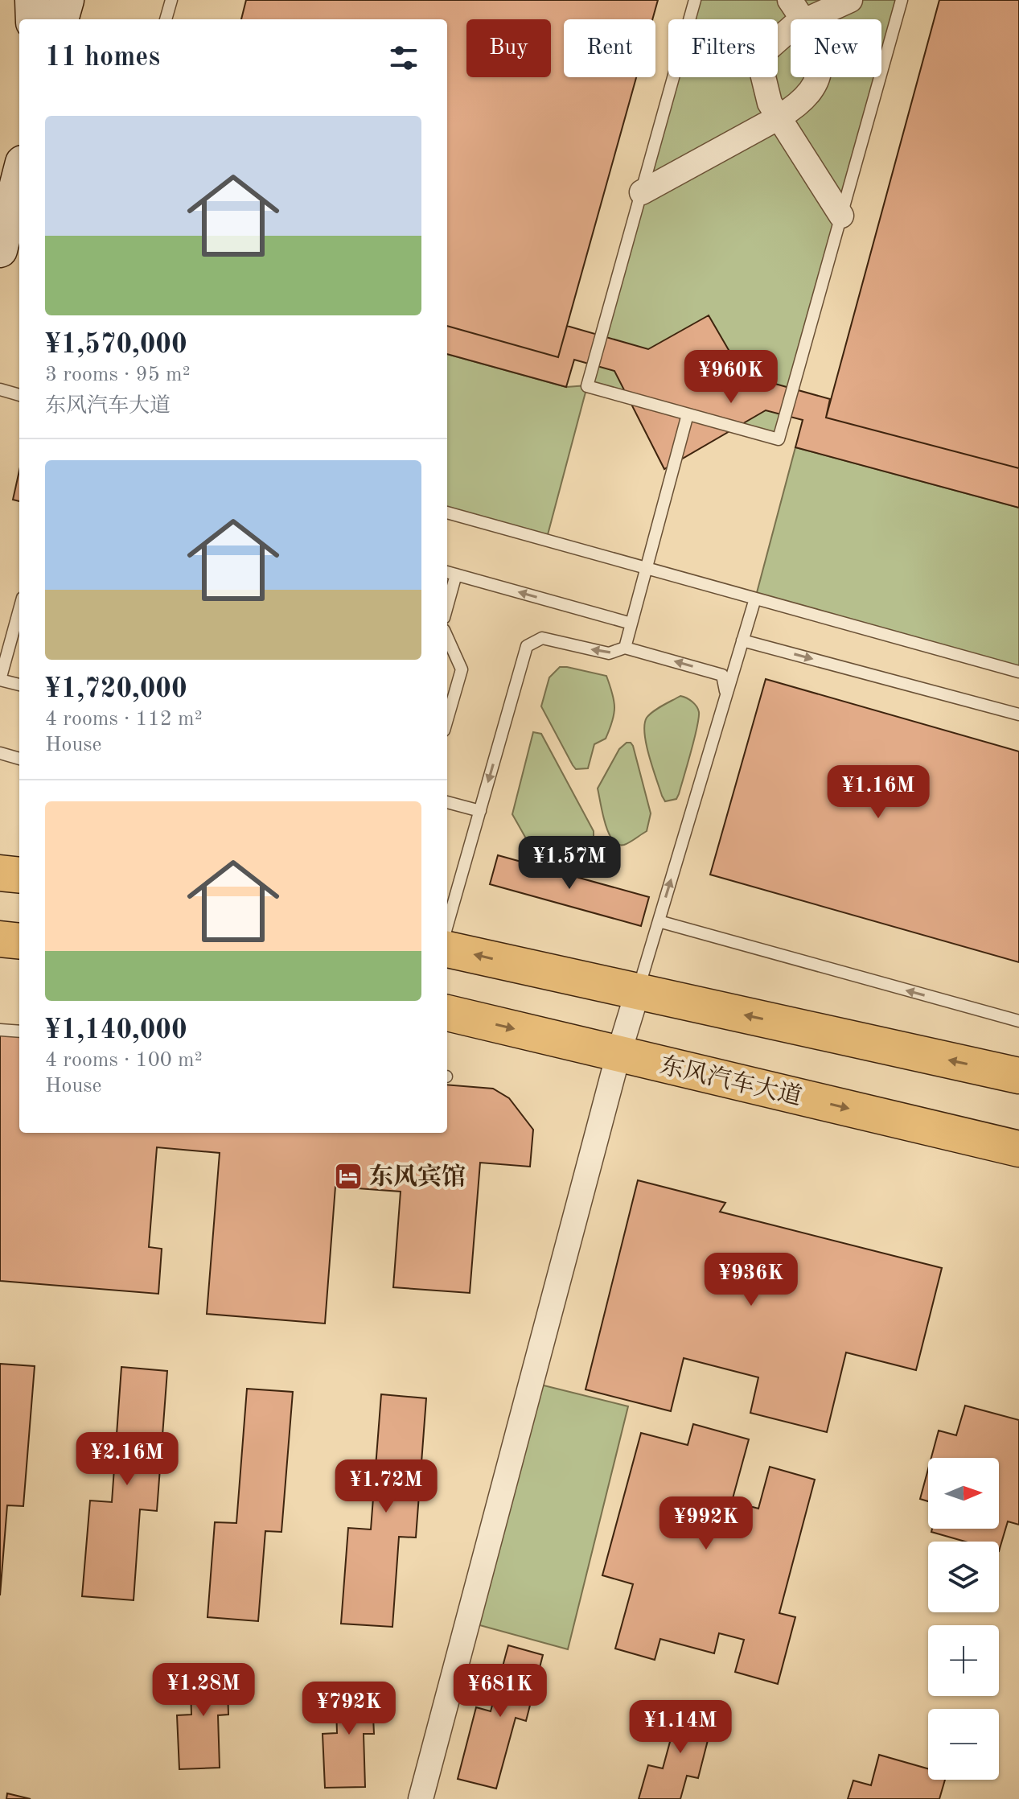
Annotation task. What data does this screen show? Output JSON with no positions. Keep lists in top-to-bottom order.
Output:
{
  "streets": {
    "main road": ["东风汽车大道"]
  },
  "places": {
    "hotel": ["东风宾馆"]
  },
  "north": "right",
  "page": {
    "chip": [
      "Buy",
      "Rent",
      "Filters",
      "New"
    ],
    "heading": "11 homes",
    "list": [
      {
        "name": "¥1,570,000",
        "note": "3 rooms · 95 m² · 东风汽车大道"
      },
      {
        "name": "¥1,720,000",
        "note": "4 rooms · 112 m² · House"
      },
      {
        "name": "¥1,140,000",
        "note": "4 rooms · 100 m² · House"
      }
    ],
    "price": [
      "¥960K",
      "¥1.16M",
      "¥1.57M",
      "¥936K",
      "¥2.16M",
      "¥1.72M",
      "¥992K",
      "¥1.28M",
      "¥681K",
      "¥792K",
      "¥1.14M"
    ],
    "map_buttons": ["+", "−"]
  }
}
